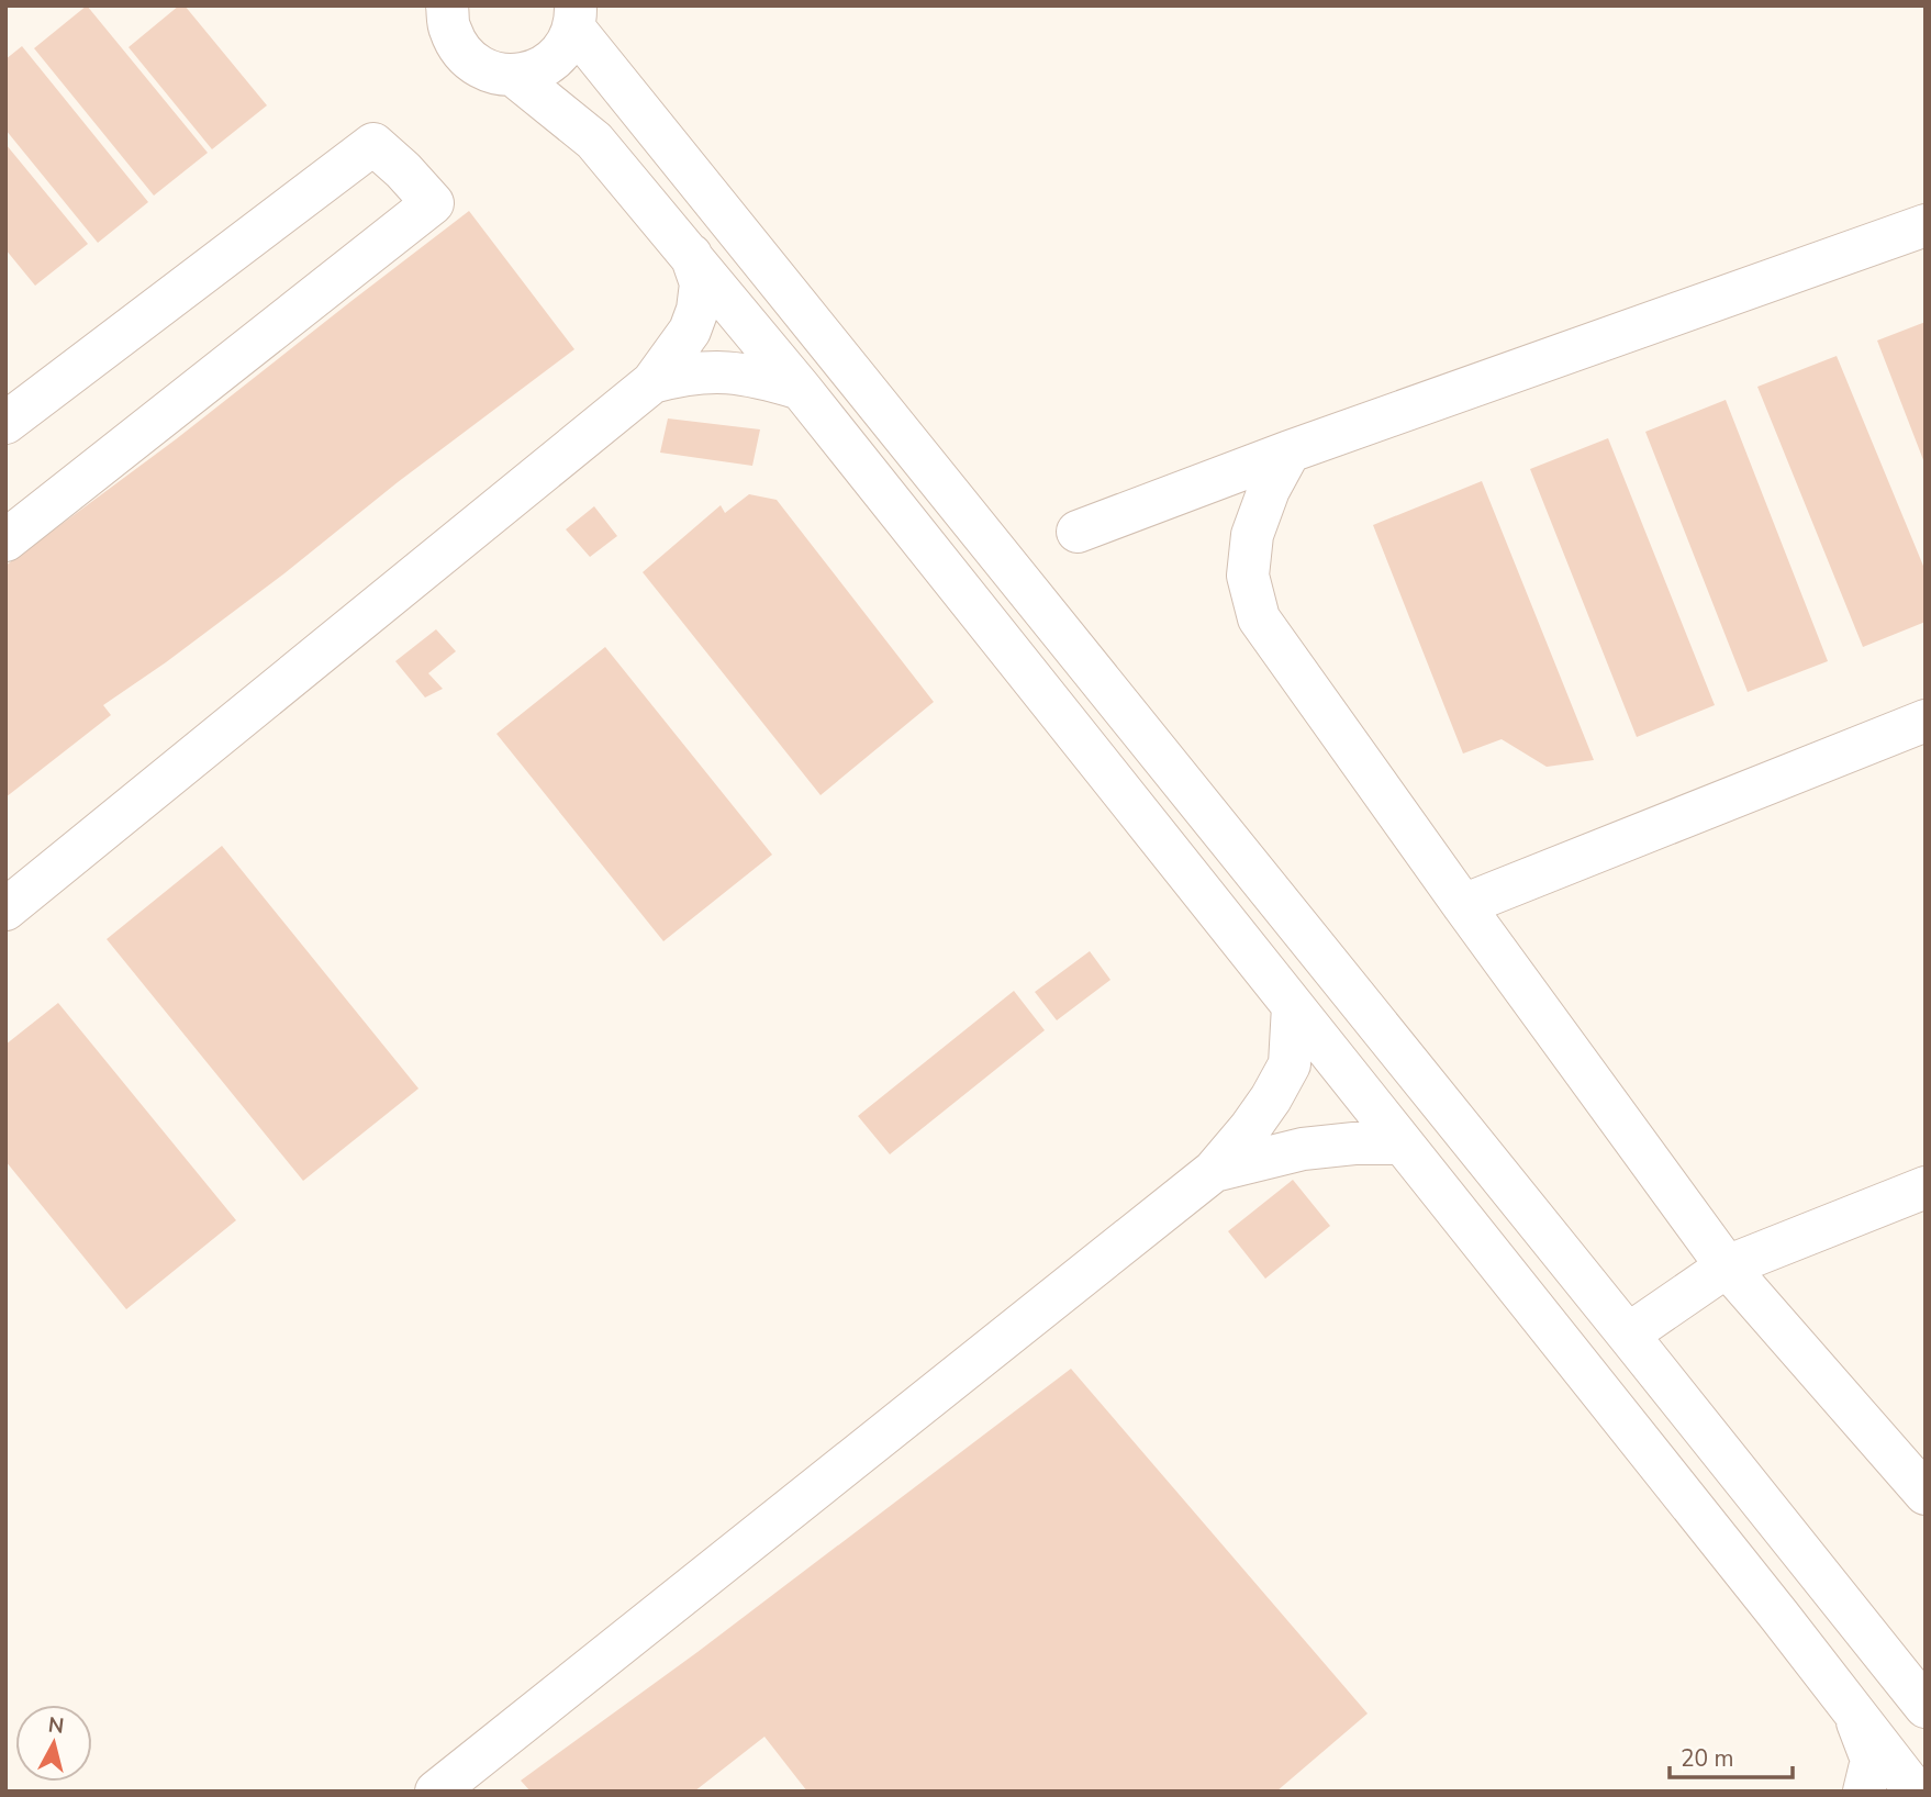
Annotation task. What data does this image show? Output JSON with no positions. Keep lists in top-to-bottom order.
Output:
{
  "scale_bar": "20 m",
  "north": "top"
}
